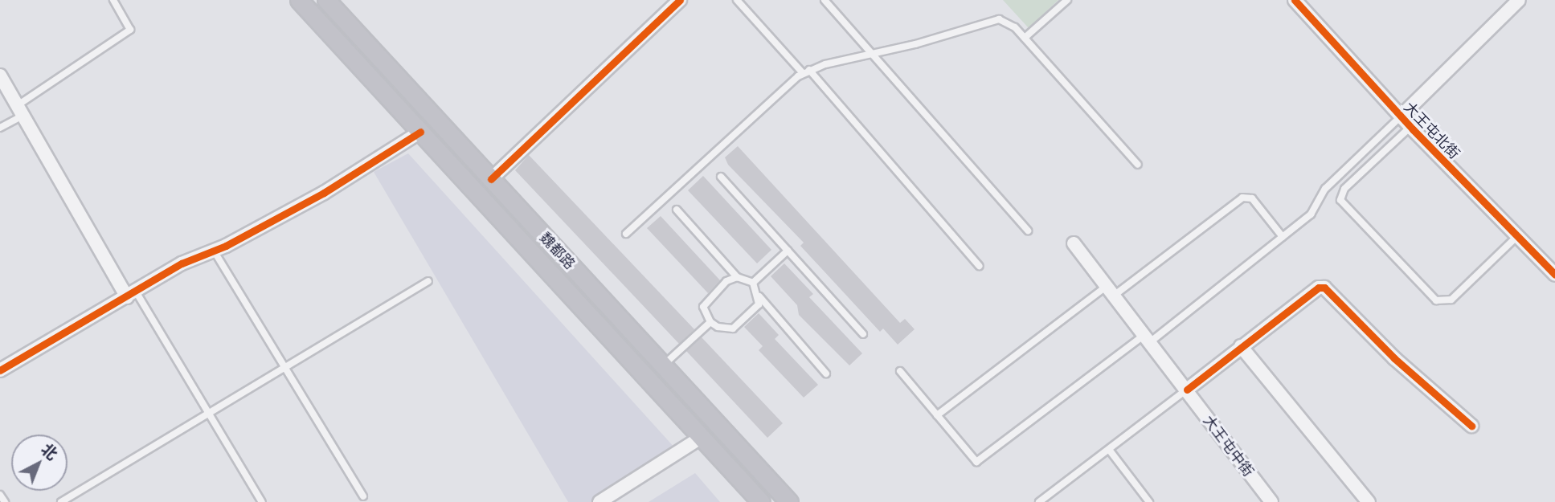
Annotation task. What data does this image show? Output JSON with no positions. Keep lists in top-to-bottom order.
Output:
{
  "streets": {
    "main road": ["魏都路"],
    "street": ["大王屯北街", "大王屯中街"]
  },
  "north": "top right"
}
